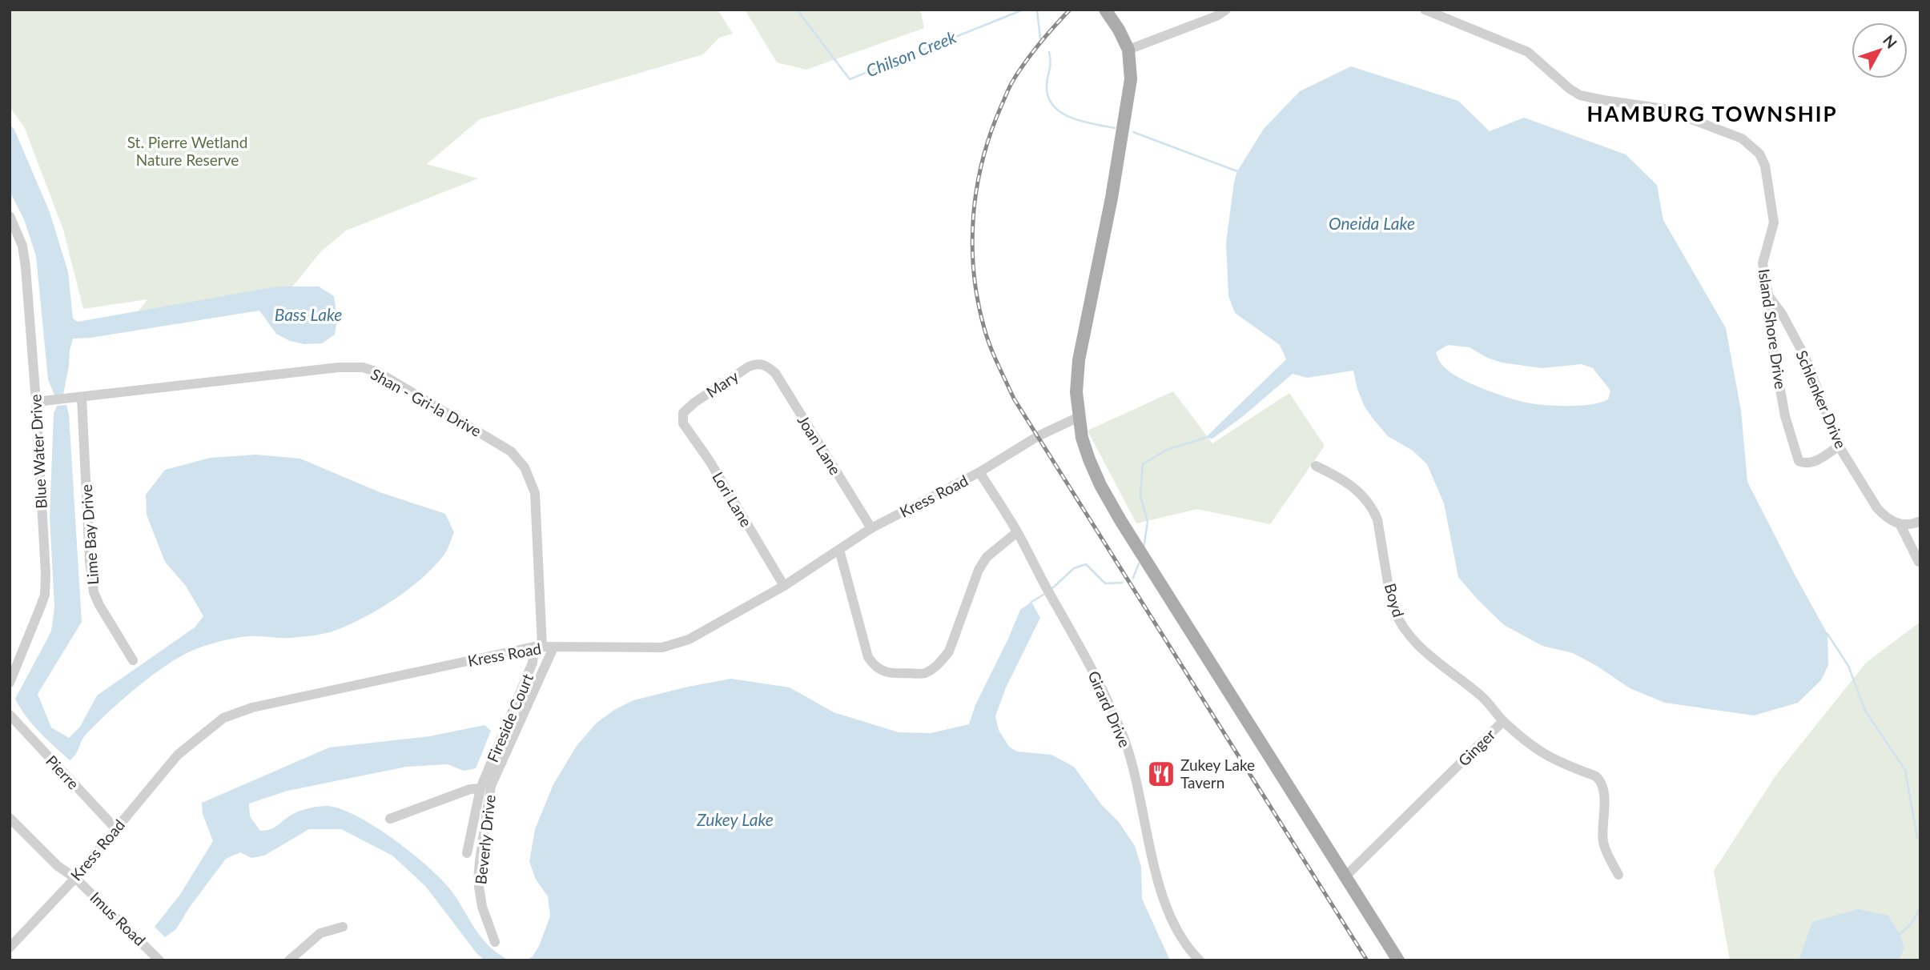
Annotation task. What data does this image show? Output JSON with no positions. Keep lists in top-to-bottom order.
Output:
{
  "streets": {
    "street": [
      "Island Shore Drive",
      "Mary",
      "Schlenker Drive",
      "Shan - Gri-la Drive",
      "Joan Lane",
      "Blue Water Drive",
      "Kress Road",
      "Lori Lane",
      "Lime Bay Drive",
      "Boyd",
      "Girard Drive",
      "Fireside Court",
      "Ginger",
      "Pierre",
      "Beverly Drive",
      "Imus Road"
    ]
  },
  "crossings": [
    ["Island Shore Drive", "Schlenker Drive"],
    ["Mary", "Joan Lane"],
    ["Mary", "Lori Lane"],
    ["Shan - Gri-la Drive", "Blue Water Drive"],
    ["Shan - Gri-la Drive", "Kress Road"],
    ["Shan - Gri-la Drive", "Lime Bay Drive"],
    ["Shan - Gri-la Drive", "Fireside Court"],
    ["Joan Lane", "Kress Road"],
    ["Kress Road", "Lori Lane"],
    ["Kress Road", "Girard Drive"],
    ["Kress Road", "Fireside Court"],
    ["Kress Road", "Pierre"],
    ["Kress Road", "Beverly Drive"],
    ["Kress Road", "Imus Road"],
    ["Boyd", "Ginger"]
  ],
  "districts": ["HAMBURG TOWNSHIP"],
  "water": [
    "Chilson Creek",
    "Oneida Lake",
    "Bass Lake",
    "Zukey Lake"
  ],
  "parks": ["St. Pierre Wetland Nature Reserve"],
  "places": {
    "restaurant": ["Zukey Lake Tavern"]
  },
  "north": "top right"
}
